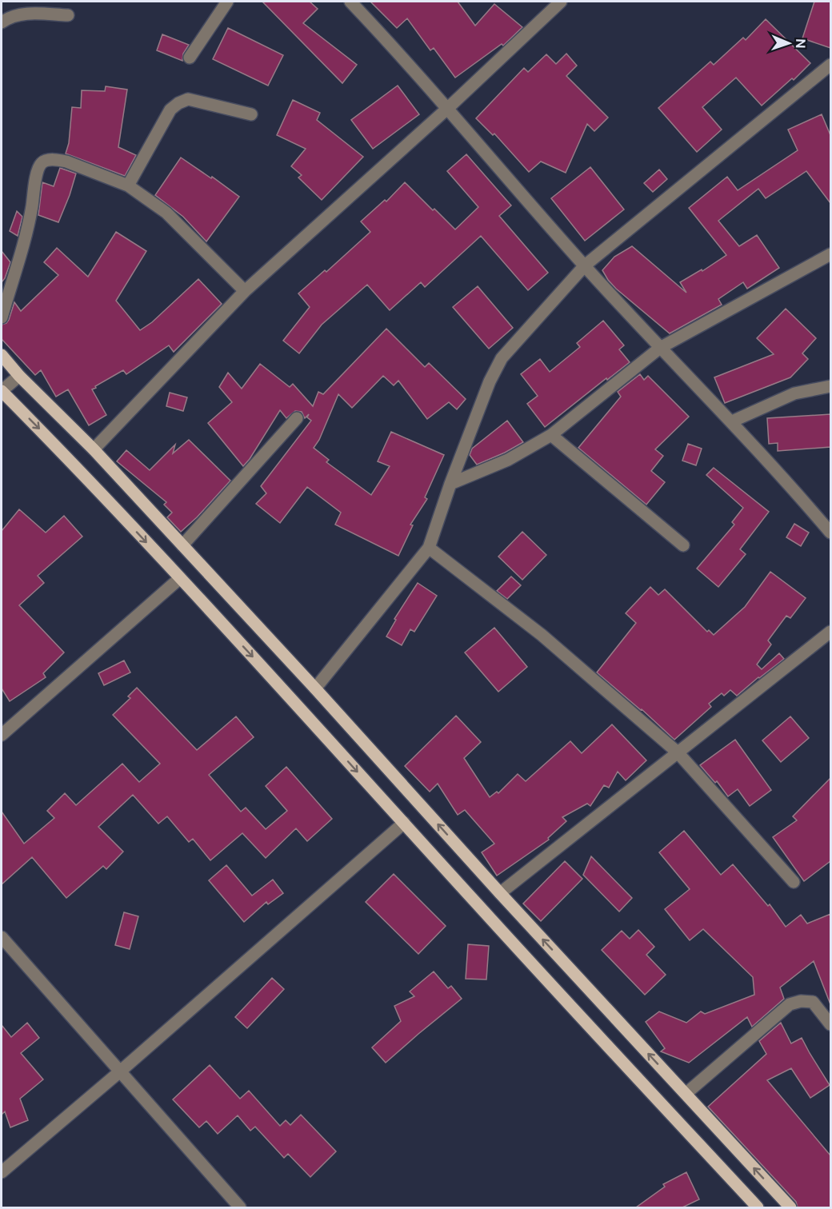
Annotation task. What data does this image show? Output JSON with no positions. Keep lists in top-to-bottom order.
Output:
{
  "north": "right"
}
